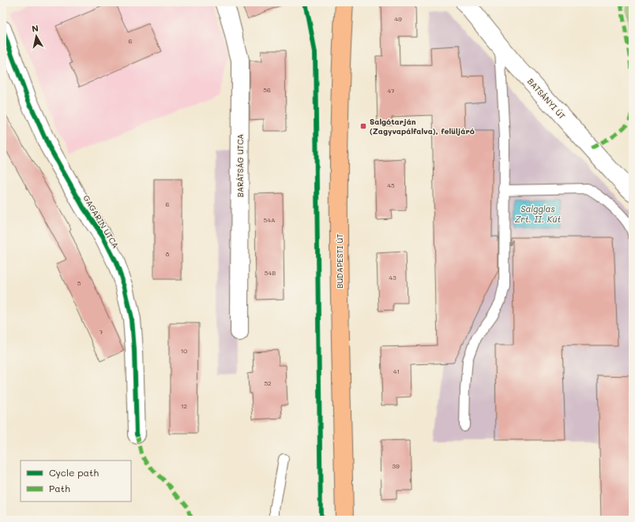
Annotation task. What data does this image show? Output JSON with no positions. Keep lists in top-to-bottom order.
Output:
{
  "streets": {
    "main road": ["BUDAPESTI ÚT"],
    "street": ["BATSÁNYI ÚT", "BARÁTSÁG UTCA", "GAGARIN UTCA"]
  },
  "water": ["Salgglas Zrt. II. Kút"],
  "places": {
    "transit": ["Salgótarján (Zagyvapálfalva), felüljáró"]
  },
  "house_numbers": [
    "49",
    "6",
    "56",
    "47",
    "45",
    "6",
    "54A",
    "8",
    "54B",
    "43",
    "5",
    "7",
    "10",
    "41",
    "52",
    "12",
    "39"
  ],
  "legend": ["Cycle path", "Path"],
  "north": "top"
}
